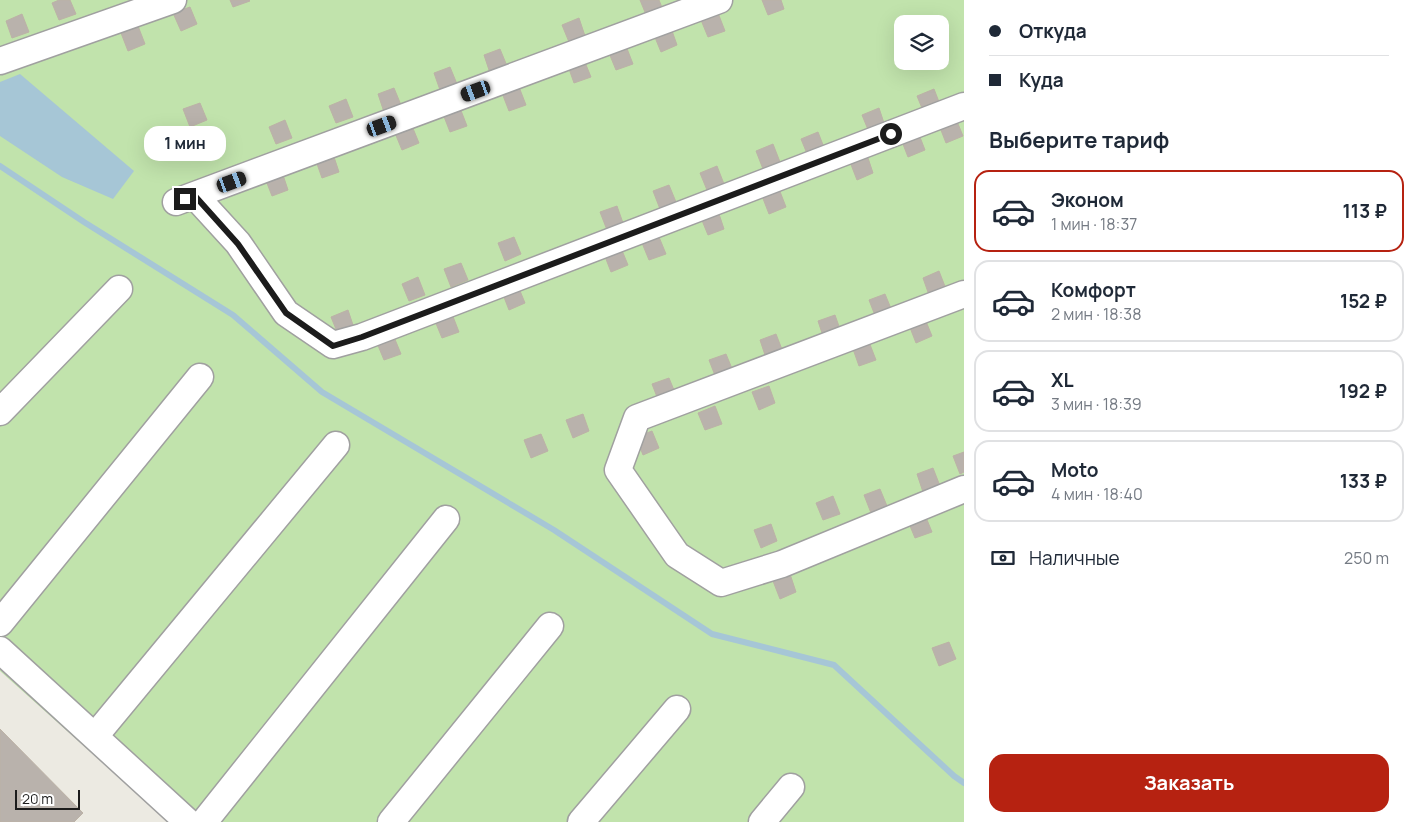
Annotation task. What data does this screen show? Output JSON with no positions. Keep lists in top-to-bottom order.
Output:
{
  "scale_bar": "20 m",
  "page": {
    "banner": ["Откуда", "Куда"],
    "heading": "Выберите тариф",
    "bubble": "1 мин",
    "list": [
      {
        "name": "Эконом",
        "note": "1 мин · 18:37",
        "value": "113 ₽"
      },
      {
        "name": "Комфорт",
        "note": "2 мин · 18:38",
        "value": "152 ₽"
      },
      {
        "name": "XL",
        "note": "3 мин · 18:39",
        "value": "192 ₽"
      },
      {
        "name": "Moto",
        "note": "4 мин · 18:40",
        "value": "133 ₽"
      }
    ],
    "pay": ["Наличные", "250 m"],
    "buttons": "Заказать",
    "scale": "20 m"
  }
}
